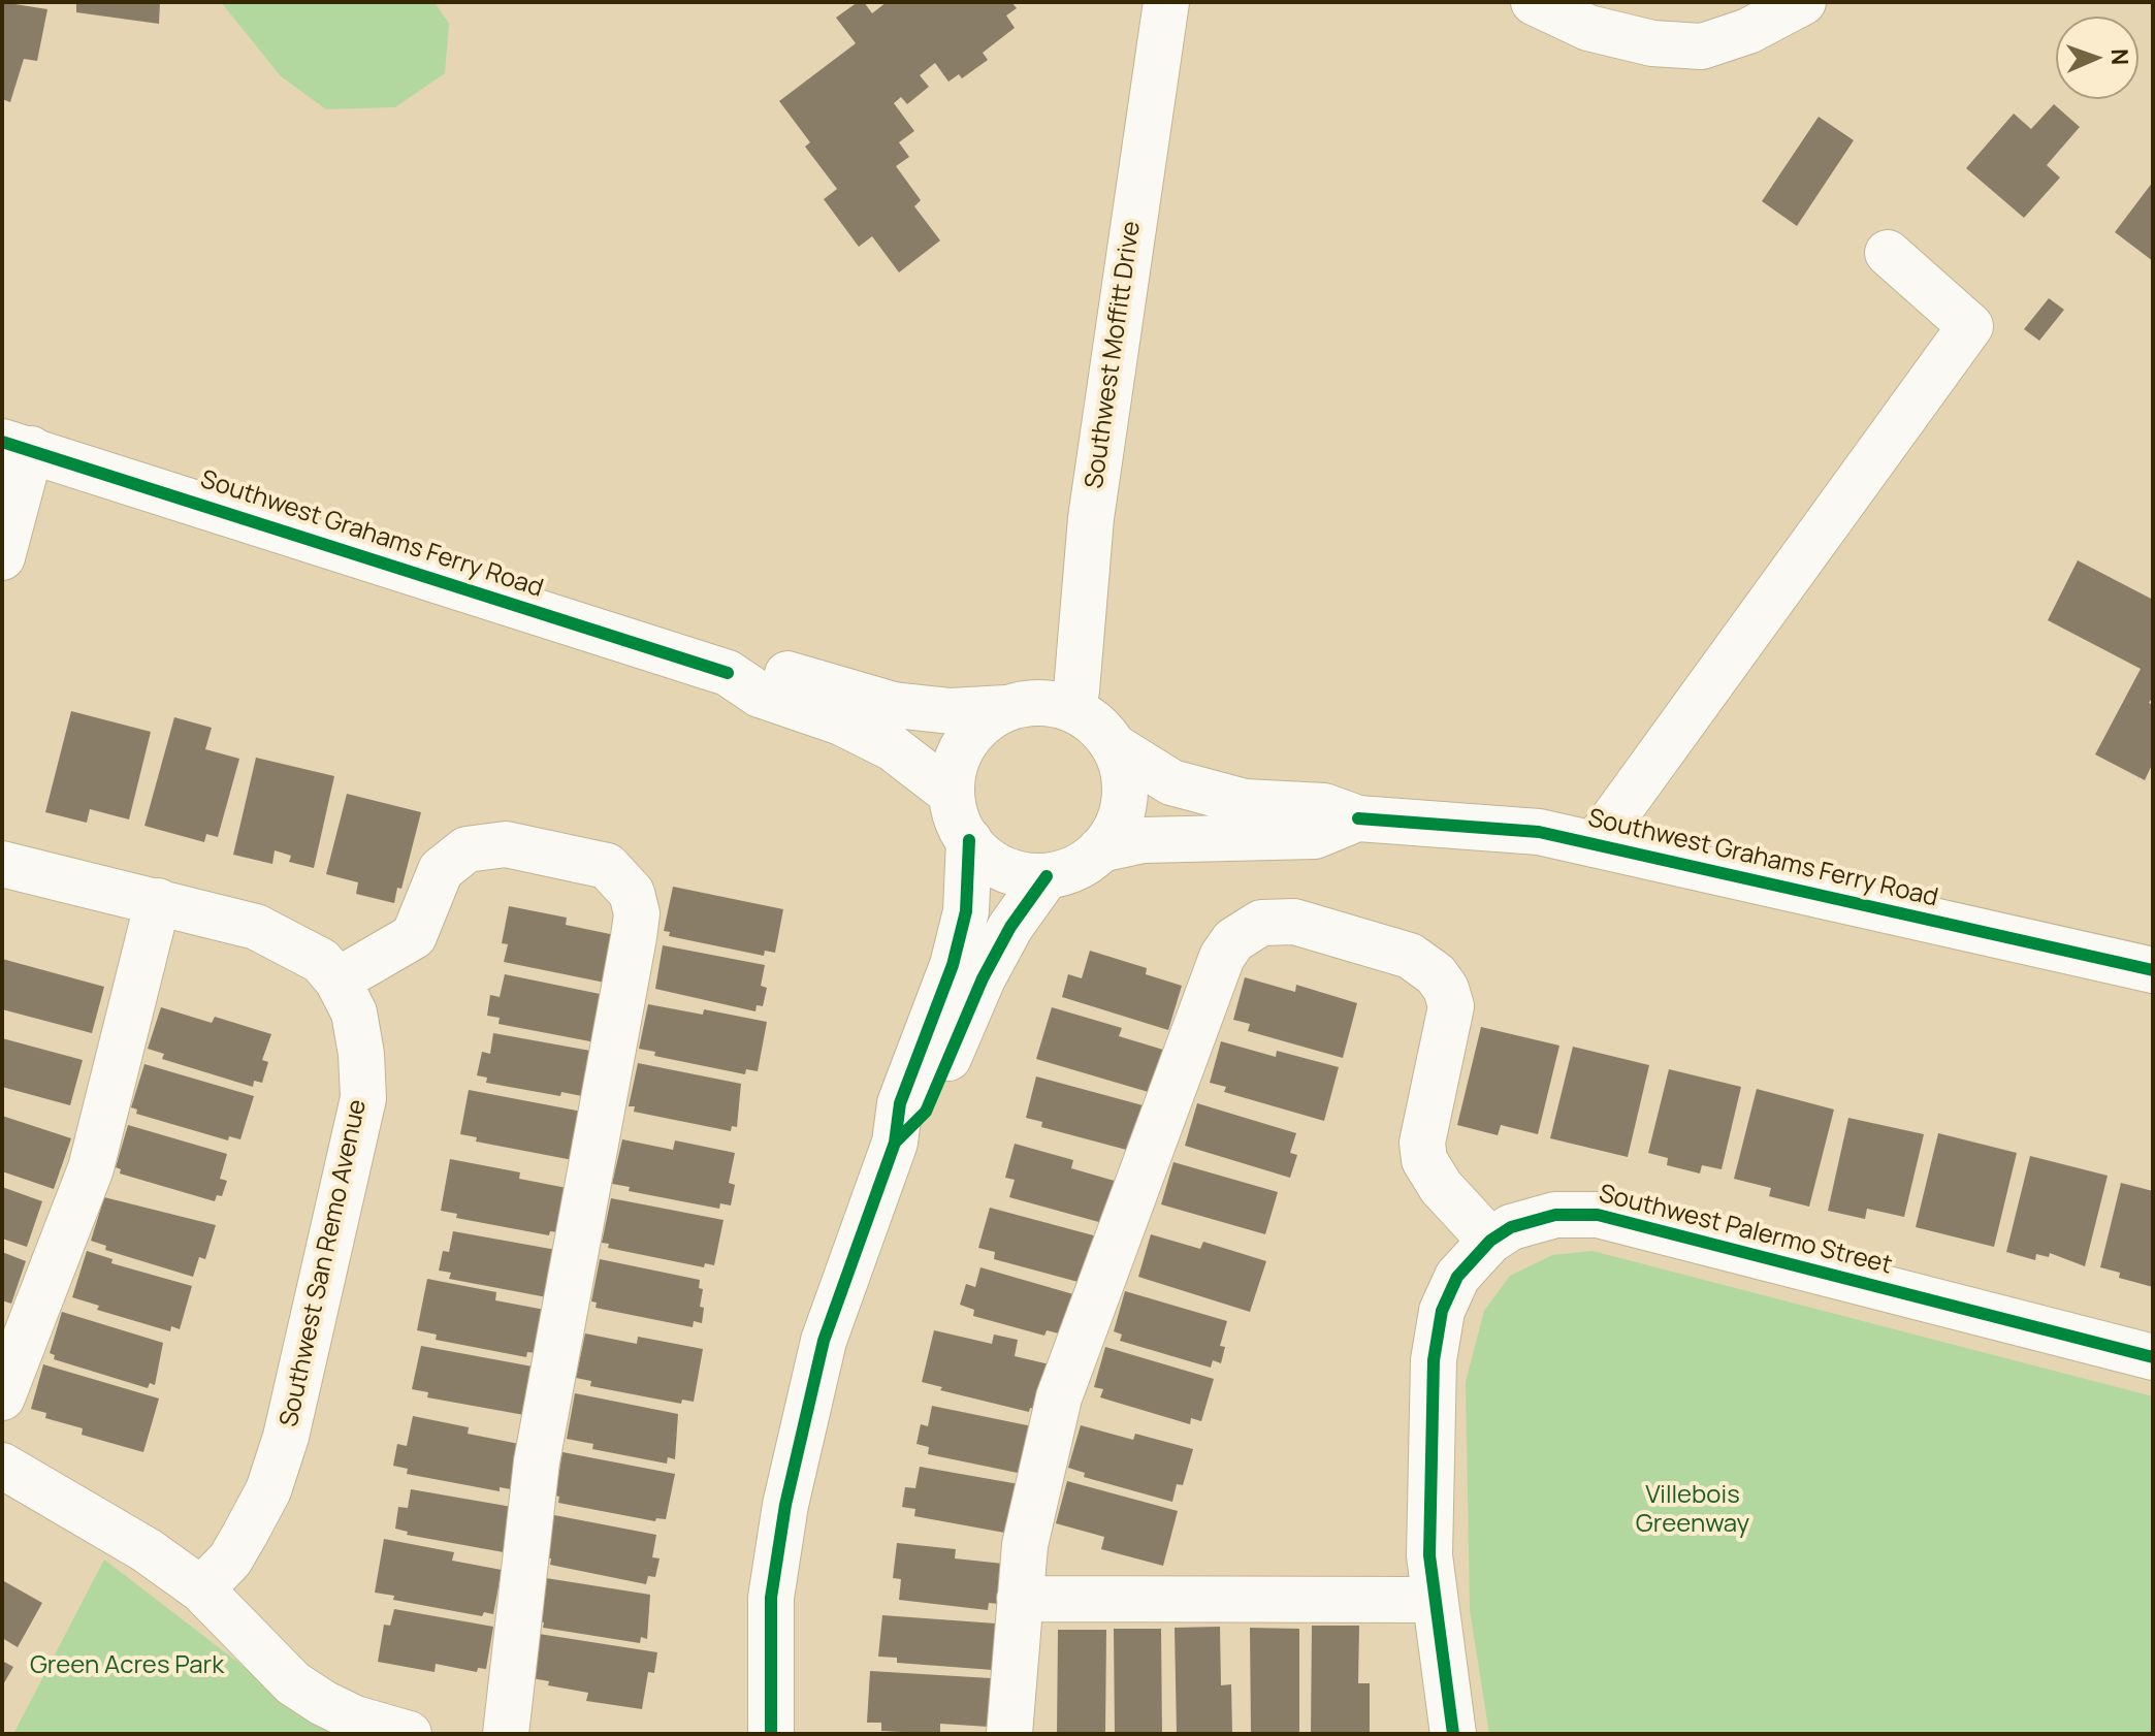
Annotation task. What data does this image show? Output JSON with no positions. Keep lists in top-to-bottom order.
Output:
{
  "streets": {
    "street": [
      "Southwest Moffitt Drive",
      "Southwest Grahams Ferry Road",
      "Southwest Palermo Street",
      "Southwest San Remo Avenue"
    ]
  },
  "crossings": [
    ["Southwest Moffitt Drive", "Southwest Grahams Ferry Road"]
  ],
  "parks": ["Villebois Greenway", "Green Acres Park"],
  "north": "right"
}
